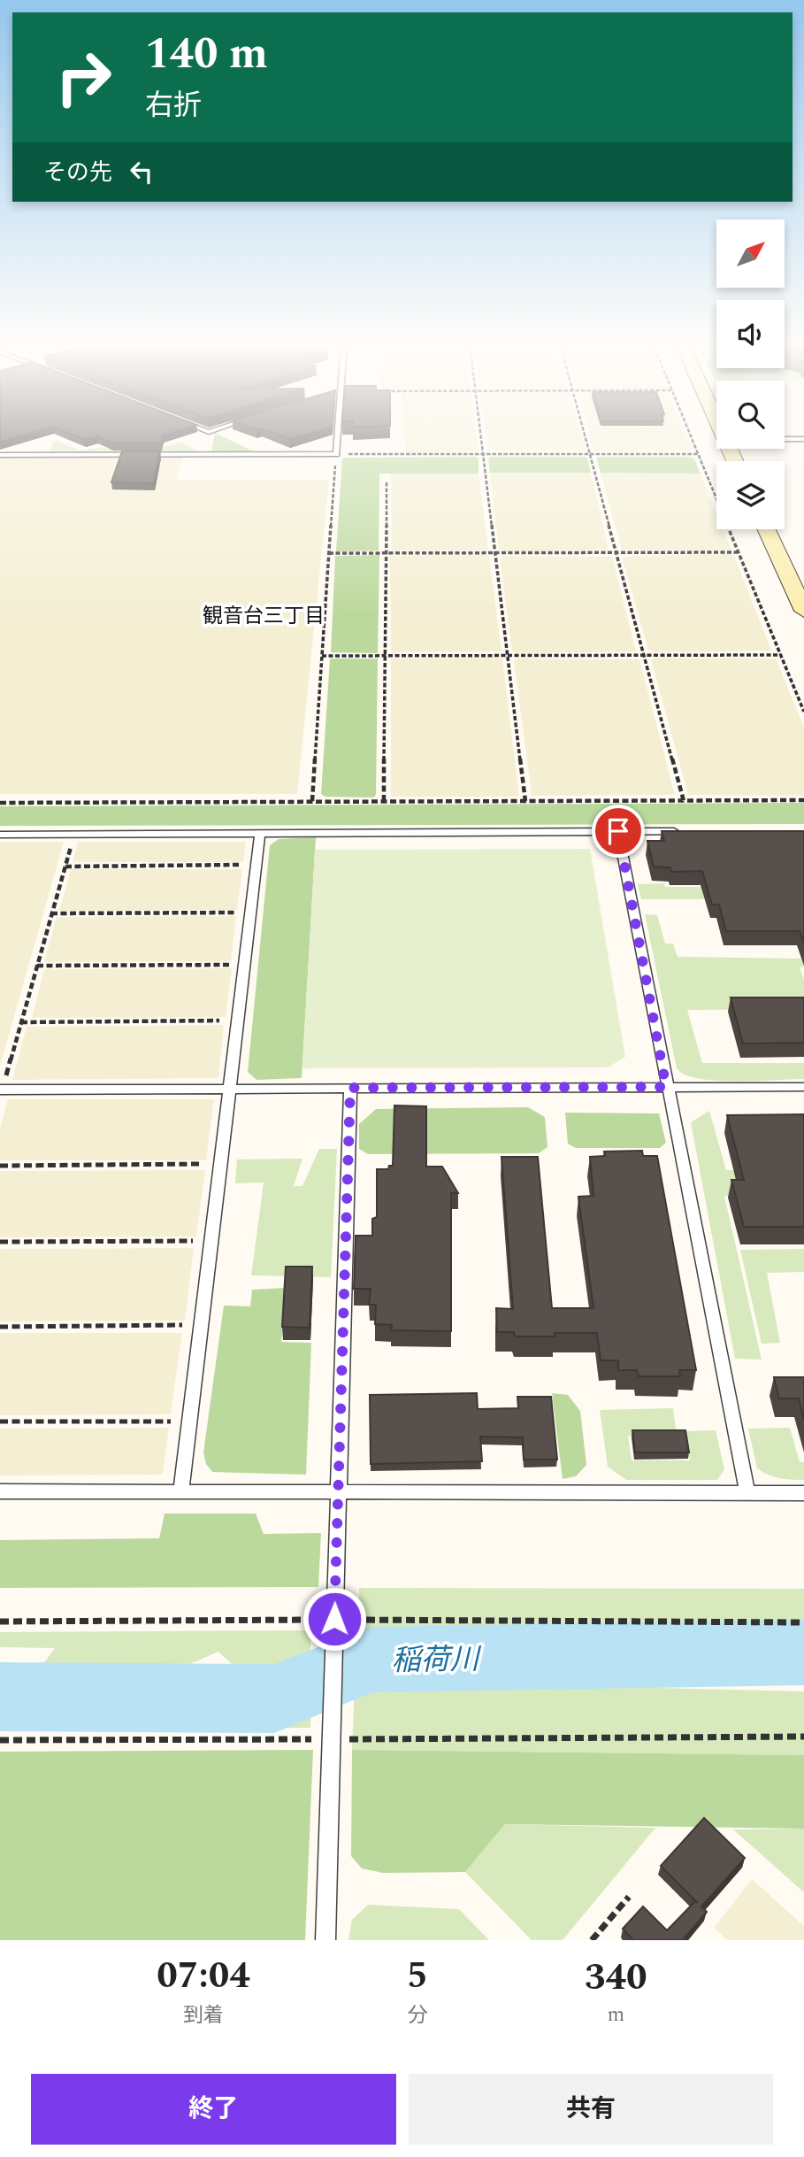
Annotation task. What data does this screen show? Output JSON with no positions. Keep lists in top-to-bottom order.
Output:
{
  "districts": ["観音台三丁目"],
  "water": ["稲荷川"],
  "north": "top right",
  "page": {
    "turn": ["140 m", "右折"],
    "then": "その先",
    "eta": [
      "07:04",
      "到着",
      "5",
      "分",
      "340",
      "m"
    ],
    "buttons": ["終了", "共有"]
  }
}
